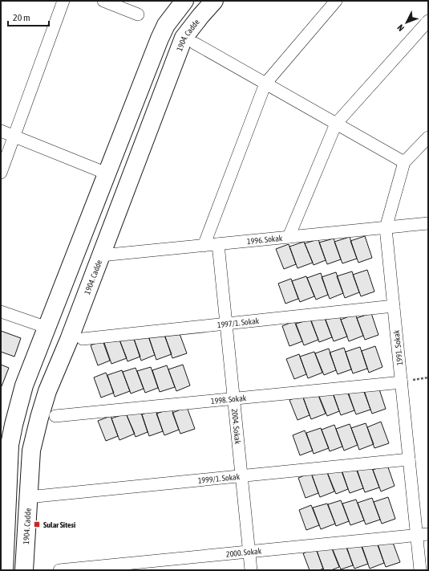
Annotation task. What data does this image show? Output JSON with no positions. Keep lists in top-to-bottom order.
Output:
{
  "streets": {
    "main road": ["1904. Cadde"],
    "street": [
      "1996. Sokak",
      "1997/1. Sokak",
      "1991. Sokak",
      "1998. Sokak",
      "2004. Sokak",
      "1999/1. Sokak",
      "2000. Sokak"
    ]
  },
  "crossings": [
    ["1904. Cadde", "1996. Sokak"],
    ["1904. Cadde", "1999/1. Sokak"],
    ["1996. Sokak", "1991. Sokak"],
    ["1996. Sokak", "2004. Sokak"],
    ["1997/1. Sokak", "1991. Sokak"],
    ["1997/1. Sokak", "2004. Sokak"],
    ["1991. Sokak", "1998. Sokak"],
    ["1991. Sokak", "1999/1. Sokak"],
    ["1991. Sokak", "2000. Sokak"],
    ["1998. Sokak", "2004. Sokak"],
    ["2004. Sokak", "1999/1. Sokak"],
    ["2004. Sokak", "2000. Sokak"]
  ],
  "places": {
    "transit": ["Sular Sitesi"]
  },
  "scale_bar": "20 m",
  "north": "bottom left"
}
